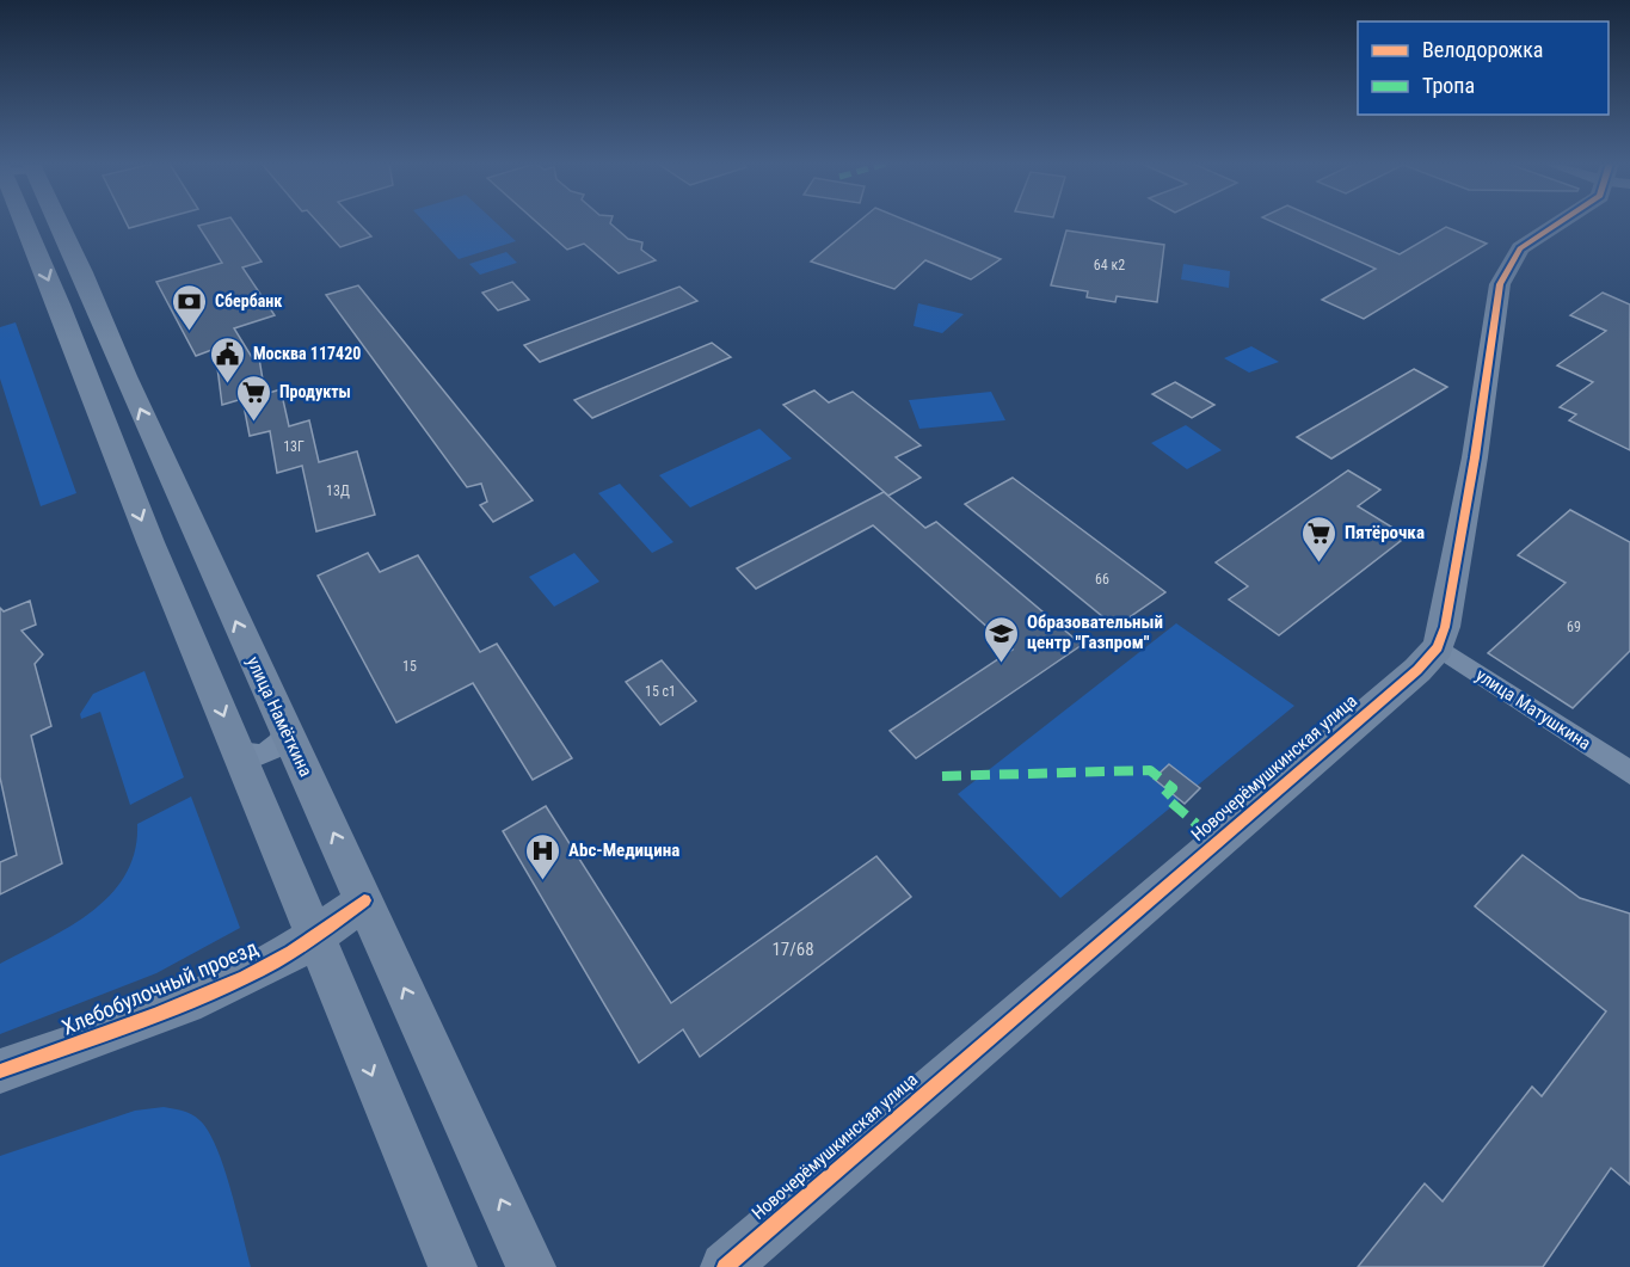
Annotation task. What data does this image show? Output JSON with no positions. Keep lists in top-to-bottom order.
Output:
{
  "streets": {
    "main road": ["улица Намёткина", "Новочерёмушкинская улица", "Хлебобулочный проезд"],
    "street": ["улица Матушкина"]
  },
  "crossings": [
    ["улица Матушкина", "Новочерёмушкинская улица"],
    ["улица Намёткина", "Хлебобулочный проезд"]
  ],
  "places": {
    "bank": ["Сбербанк"],
    "public building": ["Москва 117420"],
    "supermarket": ["Продукты", "Пятёрочка"],
    "school or university": ["Образовательный центр \"Газпром\""],
    "hospital": ["Abc-Медицина"]
  },
  "house_numbers": [
    "64 к2",
    "13Г",
    "13Д",
    "66",
    "69",
    "15",
    "15 с1",
    "17/68"
  ],
  "legend": ["Велодорожка", "Тропа"]
}
